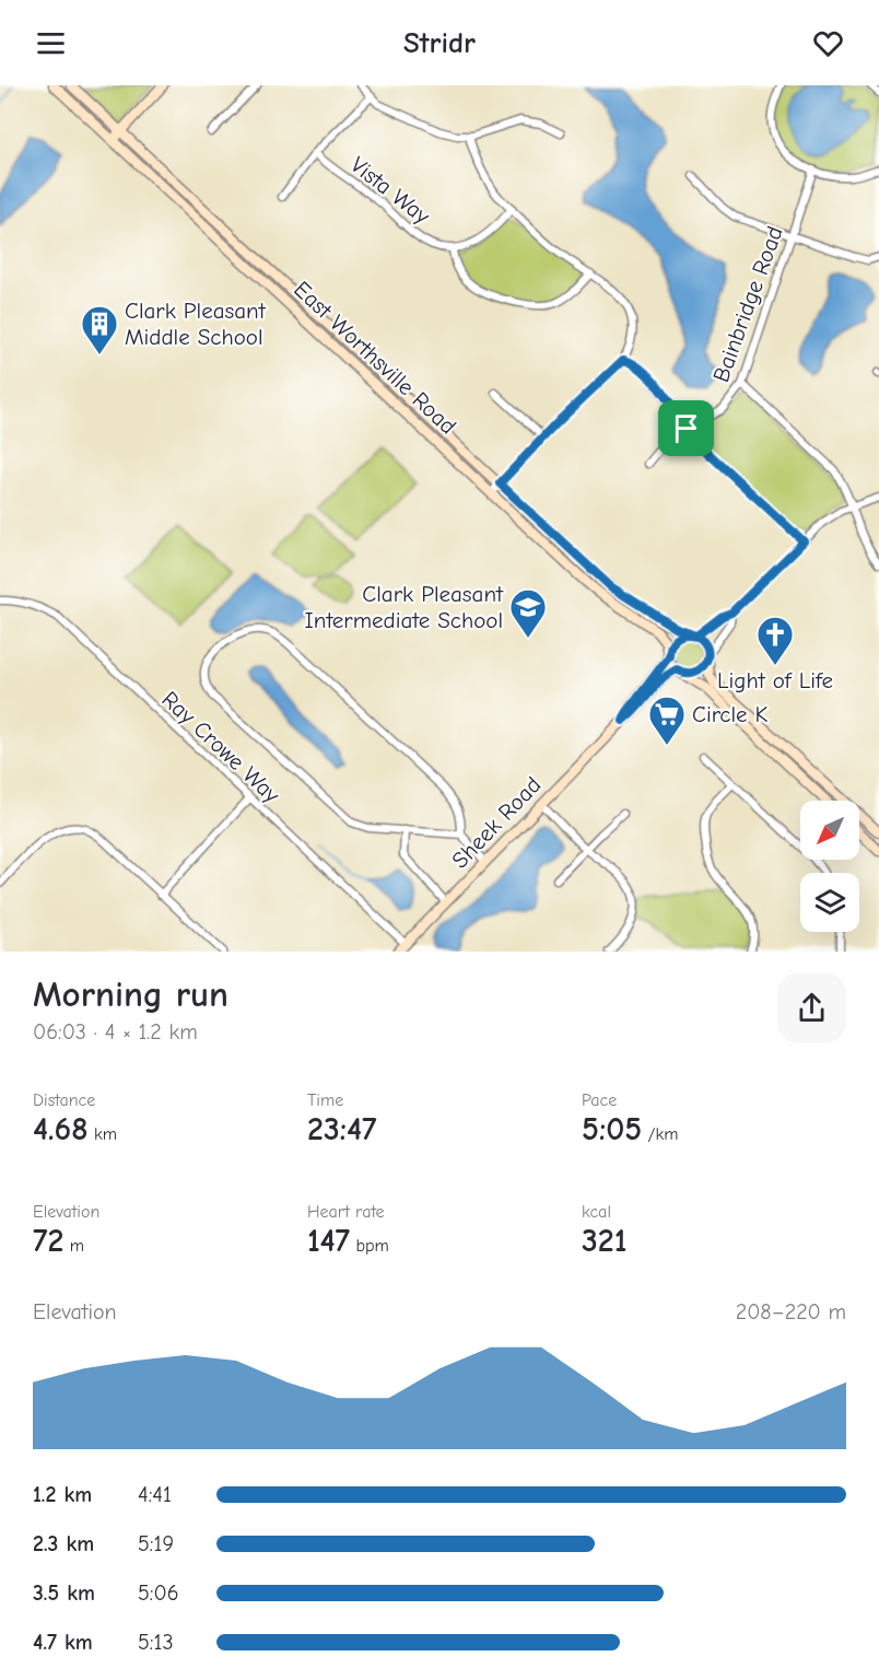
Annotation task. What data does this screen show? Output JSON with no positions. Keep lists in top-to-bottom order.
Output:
{
  "streets": {
    "main road": ["East Worthsville Road", "Sheek Road"],
    "street": ["Vista Way", "Bainbridge Road", "Ray Crowe Way"]
  },
  "crossings": [
    ["East Worthsville Road", "Sheek Road"],
    ["Ray Crowe Way", "Sheek Road"]
  ],
  "places": {
    "building": ["Clark Pleasant Middle School"],
    "school or university": ["Clark Pleasant Intermediate School"],
    "church": ["Light of Life"],
    "supermarket": ["Circle K"]
  },
  "north": "bottom left",
  "page": {
    "header": "Stridr",
    "heading": ["Morning run", "06:03 · 4 × 1.2 km"],
    "stats": [
      ["Distance", "4.68 km"],
      ["Time", "23:47"],
      ["Pace", "5:05 /km"],
      ["Elevation", "72 m"],
      ["Heart rate", "147 bpm"],
      ["kcal", "321"]
    ],
    "chart": ["Elevation", "208–220 m"],
    "list": [
      {
        "name": "1.2 km",
        "note": "4:41"
      },
      {
        "name": "2.3 km",
        "note": "5:19"
      },
      {
        "name": "3.5 km",
        "note": "5:06"
      },
      {
        "name": "4.7 km",
        "note": "5:13"
      }
    ]
  }
}
